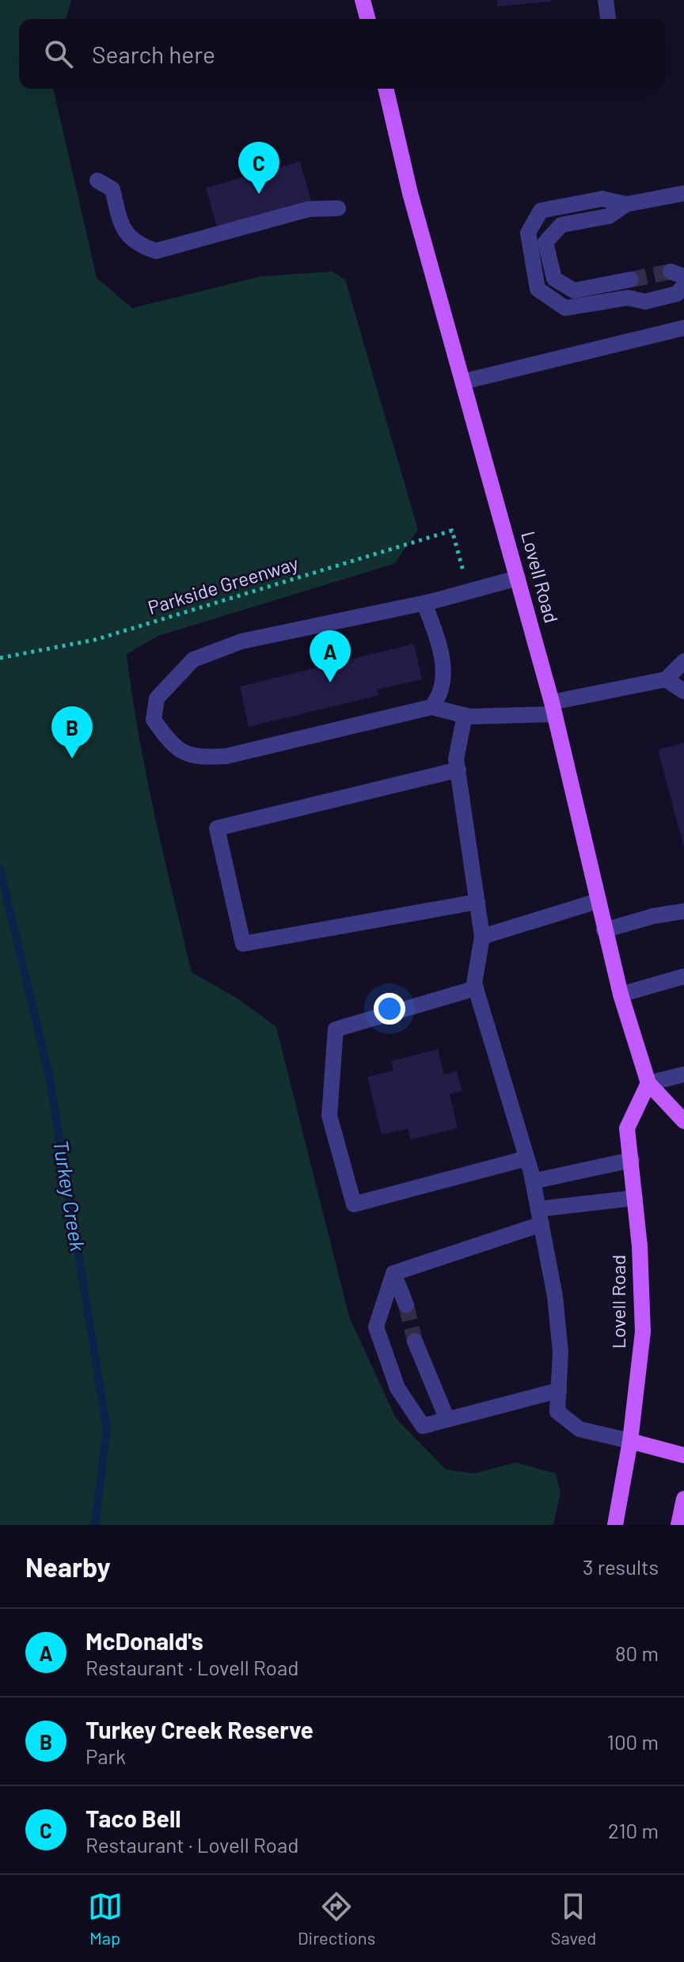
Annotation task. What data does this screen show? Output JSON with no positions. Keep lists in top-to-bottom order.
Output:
{
  "streets": {
    "main road": ["Lovell Road"],
    "path": ["Parkside Greenway"]
  },
  "water": ["Turkey Creek"],
  "page": {
    "search": "Search here",
    "pins": ["C", "A", "B"],
    "heading": ["Nearby", "3 results"],
    "list": [
      {
        "mark": "A",
        "name": "McDonald's",
        "note": "Restaurant · Lovell Road",
        "value": "80 m"
      },
      {
        "mark": "B",
        "name": "Turkey Creek Reserve",
        "note": "Park",
        "value": "100 m"
      },
      {
        "mark": "C",
        "name": "Taco Bell",
        "note": "Restaurant · Lovell Road",
        "value": "210 m"
      }
    ],
    "nav": ["Map", "Directions", "Saved"]
  }
}
